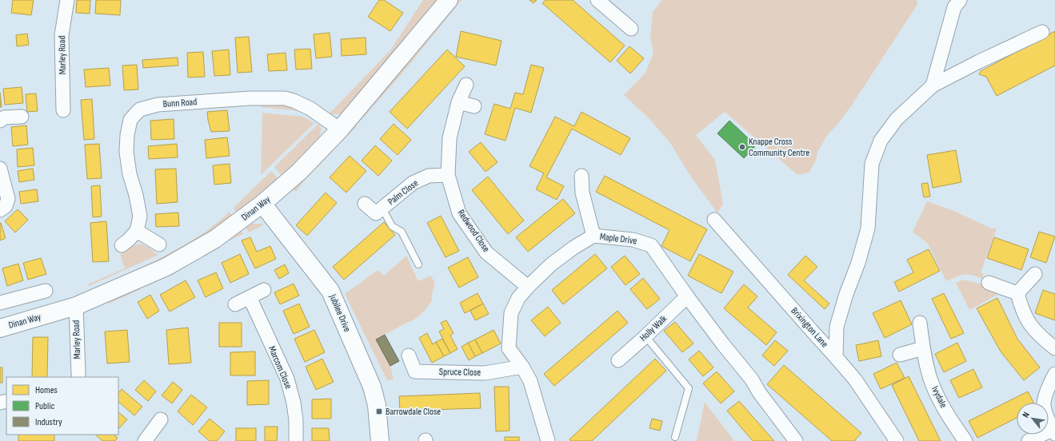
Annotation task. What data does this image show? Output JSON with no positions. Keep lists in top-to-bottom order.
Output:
{
  "streets": {
    "street": [
      "Marley Road",
      "Bunn Road",
      "Palm Close",
      "Dinan Way",
      "Redwood Close",
      "Maple Drive",
      "Jubilee Drive",
      "Brixington Lane",
      "Holly Walk",
      "Marcom Close",
      "Spruce Close",
      "Ivydale"
    ]
  },
  "crossings": [
    ["Marley Road", "Dinan Way"],
    ["Bunn Road", "Dinan Way"],
    ["Palm Close", "Redwood Close"],
    ["Dinan Way", "Jubilee Drive"],
    ["Redwood Close", "Maple Drive"],
    ["Maple Drive", "Holly Walk"],
    ["Maple Drive", "Spruce Close"]
  ],
  "places": {
    "other": ["Knappe Cross Community Centre"],
    "transit": ["Barrowdale Close"]
  },
  "legend": ["Homes", "Public", "Industry"],
  "north": "top left"
}
